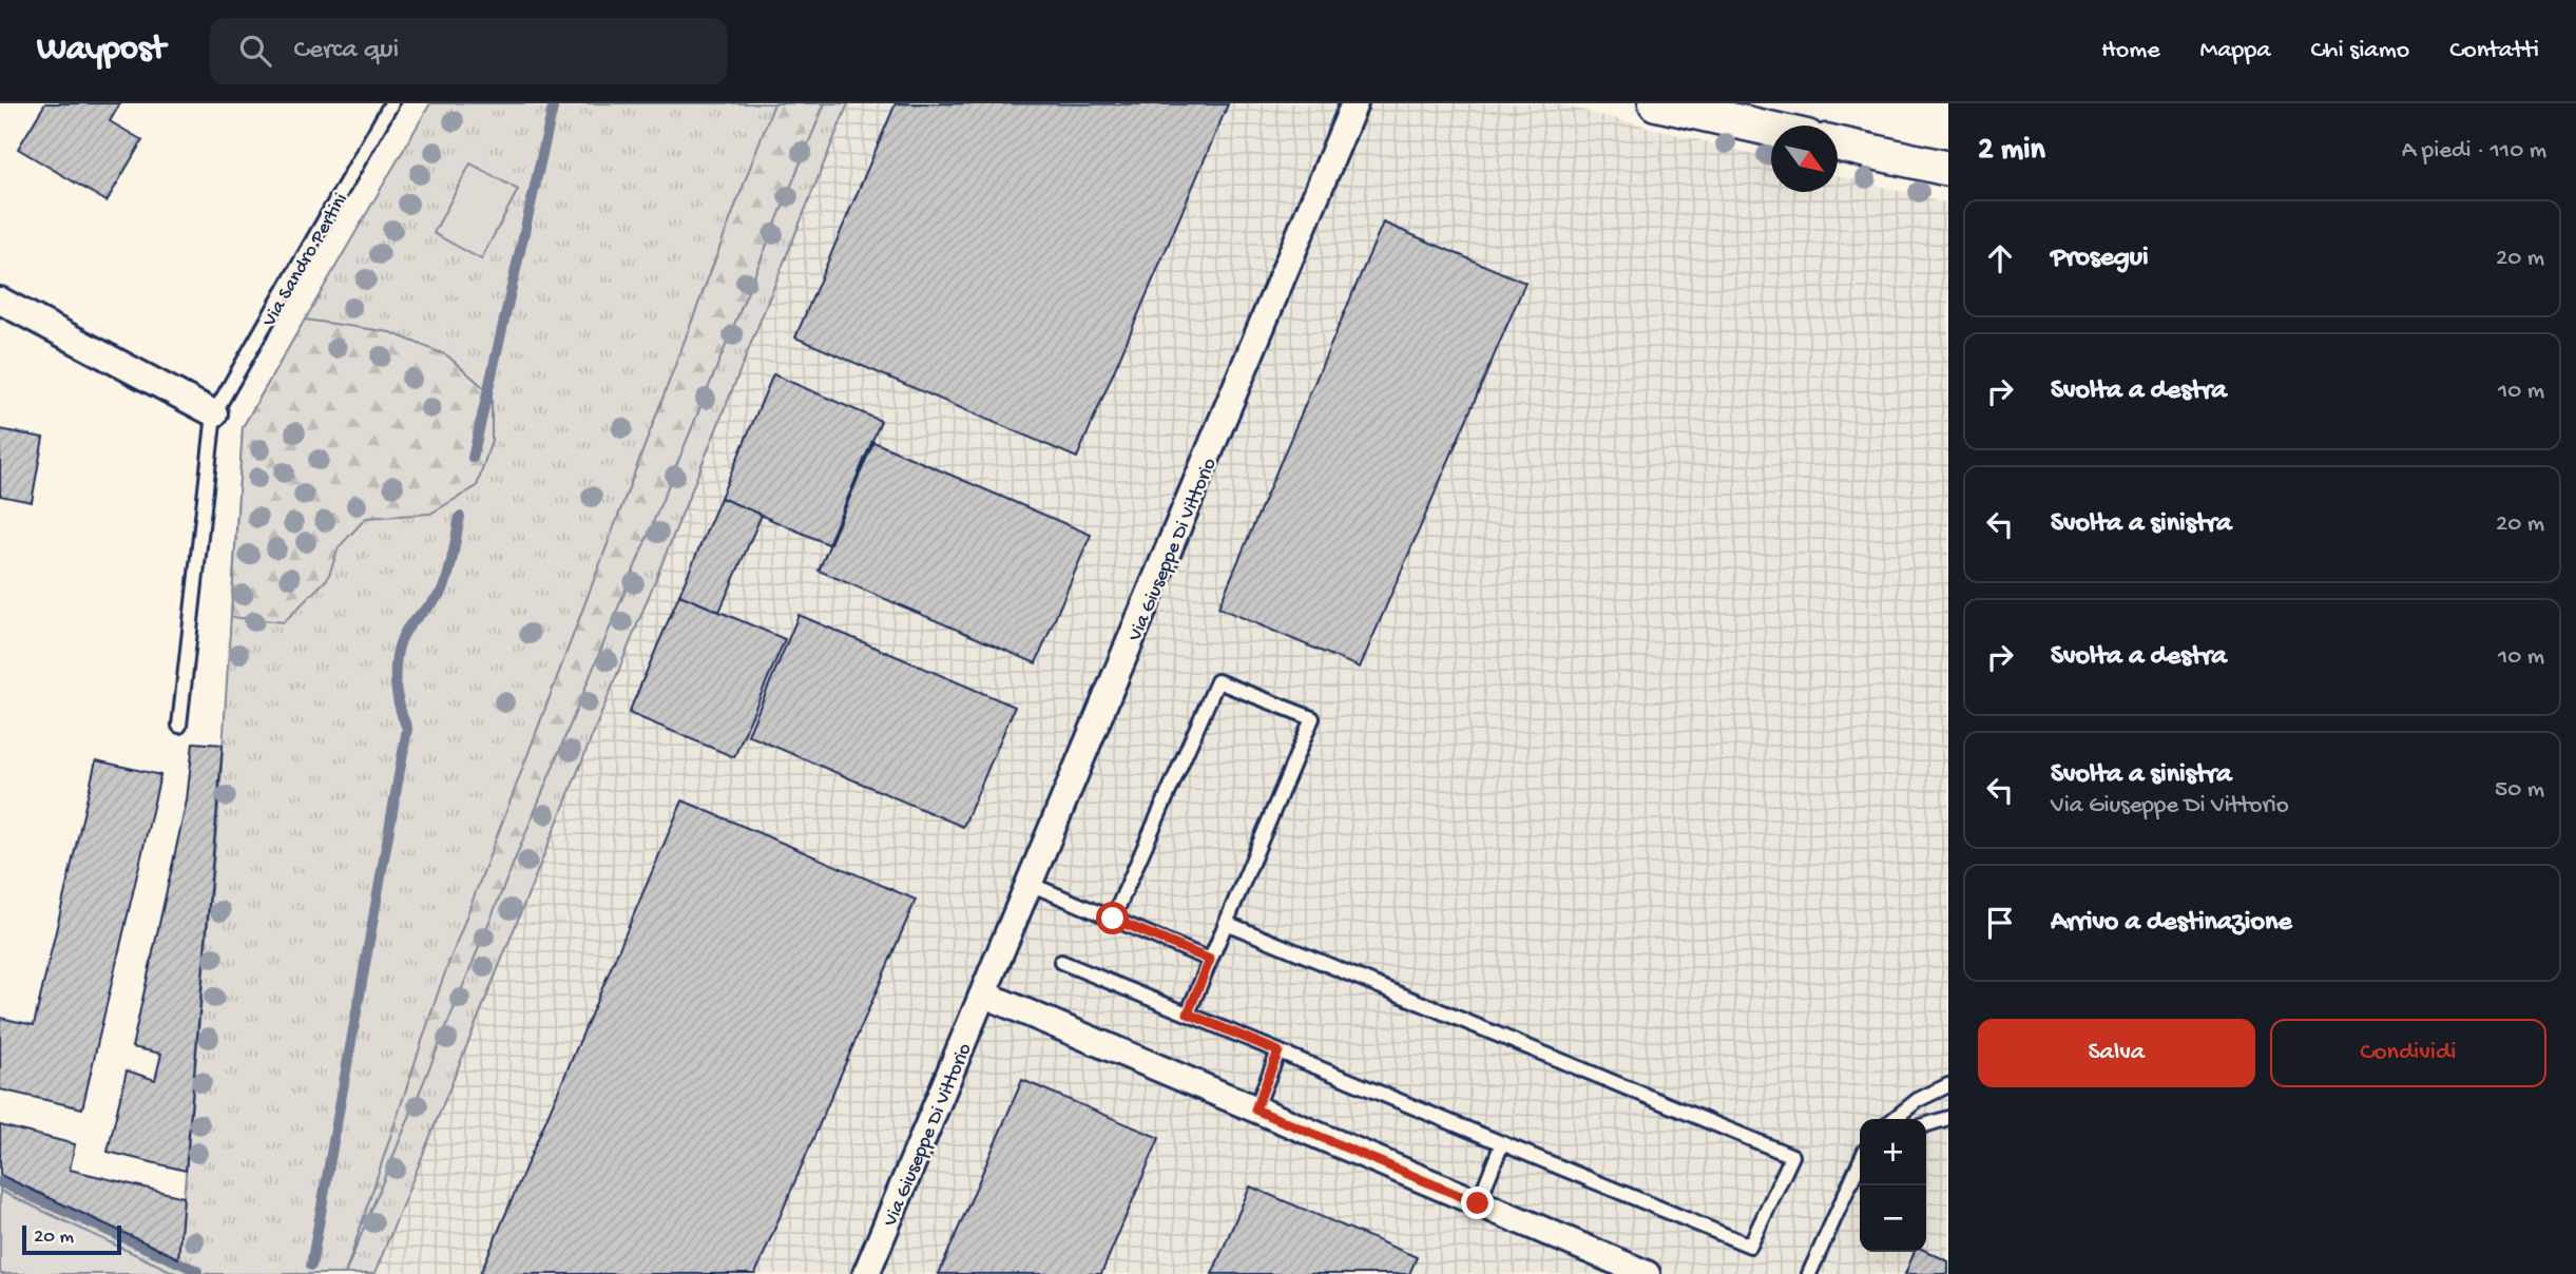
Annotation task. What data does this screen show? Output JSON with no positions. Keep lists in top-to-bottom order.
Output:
{
  "streets": {
    "street": ["Via Giuseppe Di Vittorio"],
    "lane": ["Via Sandro Pertini"]
  },
  "scale_bar": "20 m",
  "north": "bottom right",
  "page": {
    "header": "Waypost",
    "search": "Cerca qui",
    "nav": [
      "Home",
      "Mappa",
      "Chi siamo",
      "Contatti"
    ],
    "heading": ["2 min", "A piedi · 110 m"],
    "list": [
      ["Prosegui", "20 m"],
      ["Svolta a destra", "10 m"],
      ["Svolta a sinistra", "20 m"],
      ["Svolta a destra", "10 m"],
      ["Svolta a sinistra", "Via Giuseppe Di Vittorio", "50 m"],
      "Arrivo a destinazione"
    ],
    "buttons": ["Salva", "Condividi"],
    "map_buttons": ["+", "−"],
    "scale": "20 m"
  }
}
